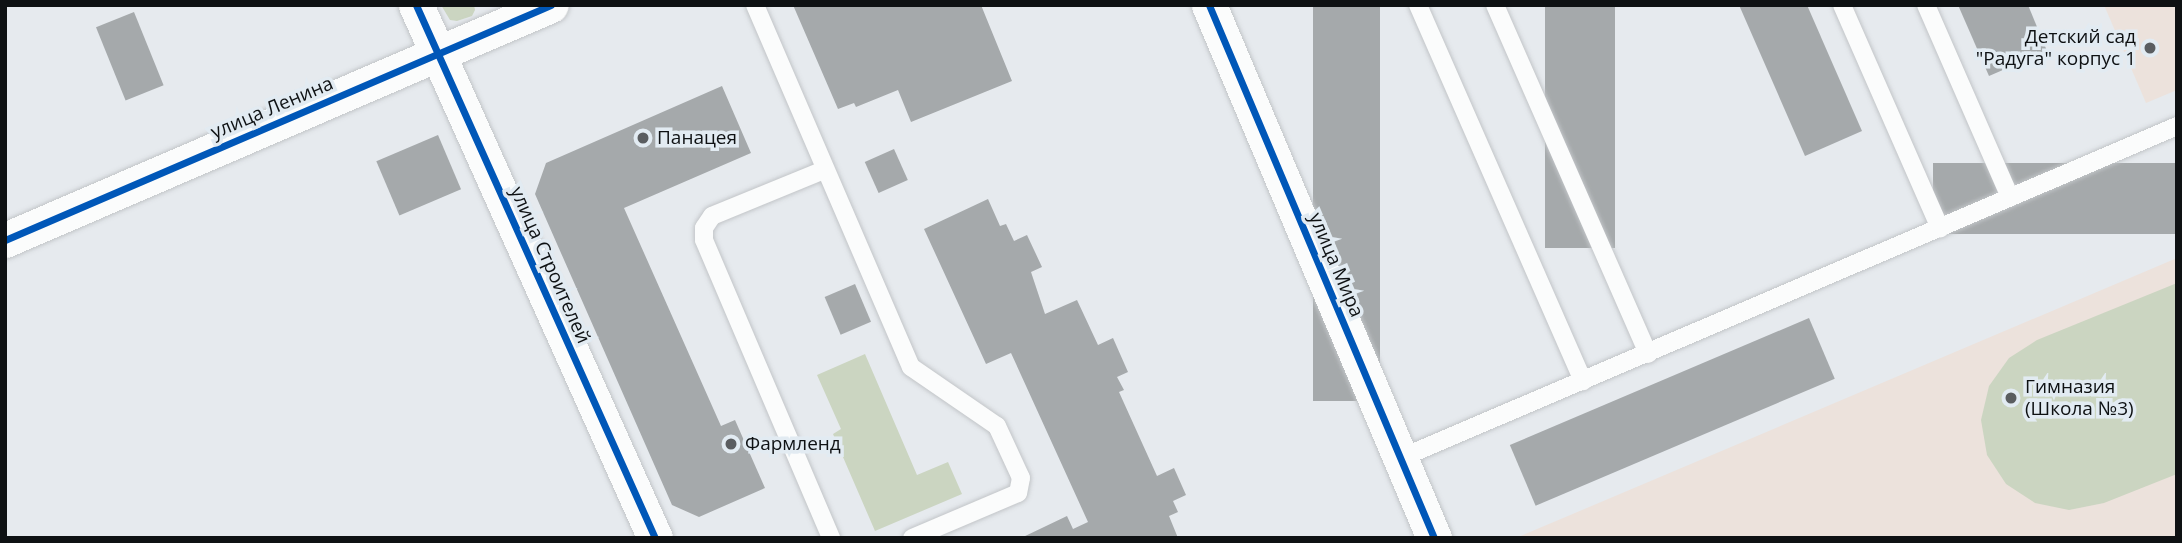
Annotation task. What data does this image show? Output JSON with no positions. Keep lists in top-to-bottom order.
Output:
{
  "streets": {
    "street": ["улица Ленина", "улица Строителей", "улица Мира"]
  },
  "crossings": [
    ["улица Ленина", "улица Строителей"]
  ],
  "places": [
    "Детский сад \"Радуга\" корпус 1",
    "Панацея",
    "Гимназия (Школа №3)",
    "Фармленд"
  ]
}
